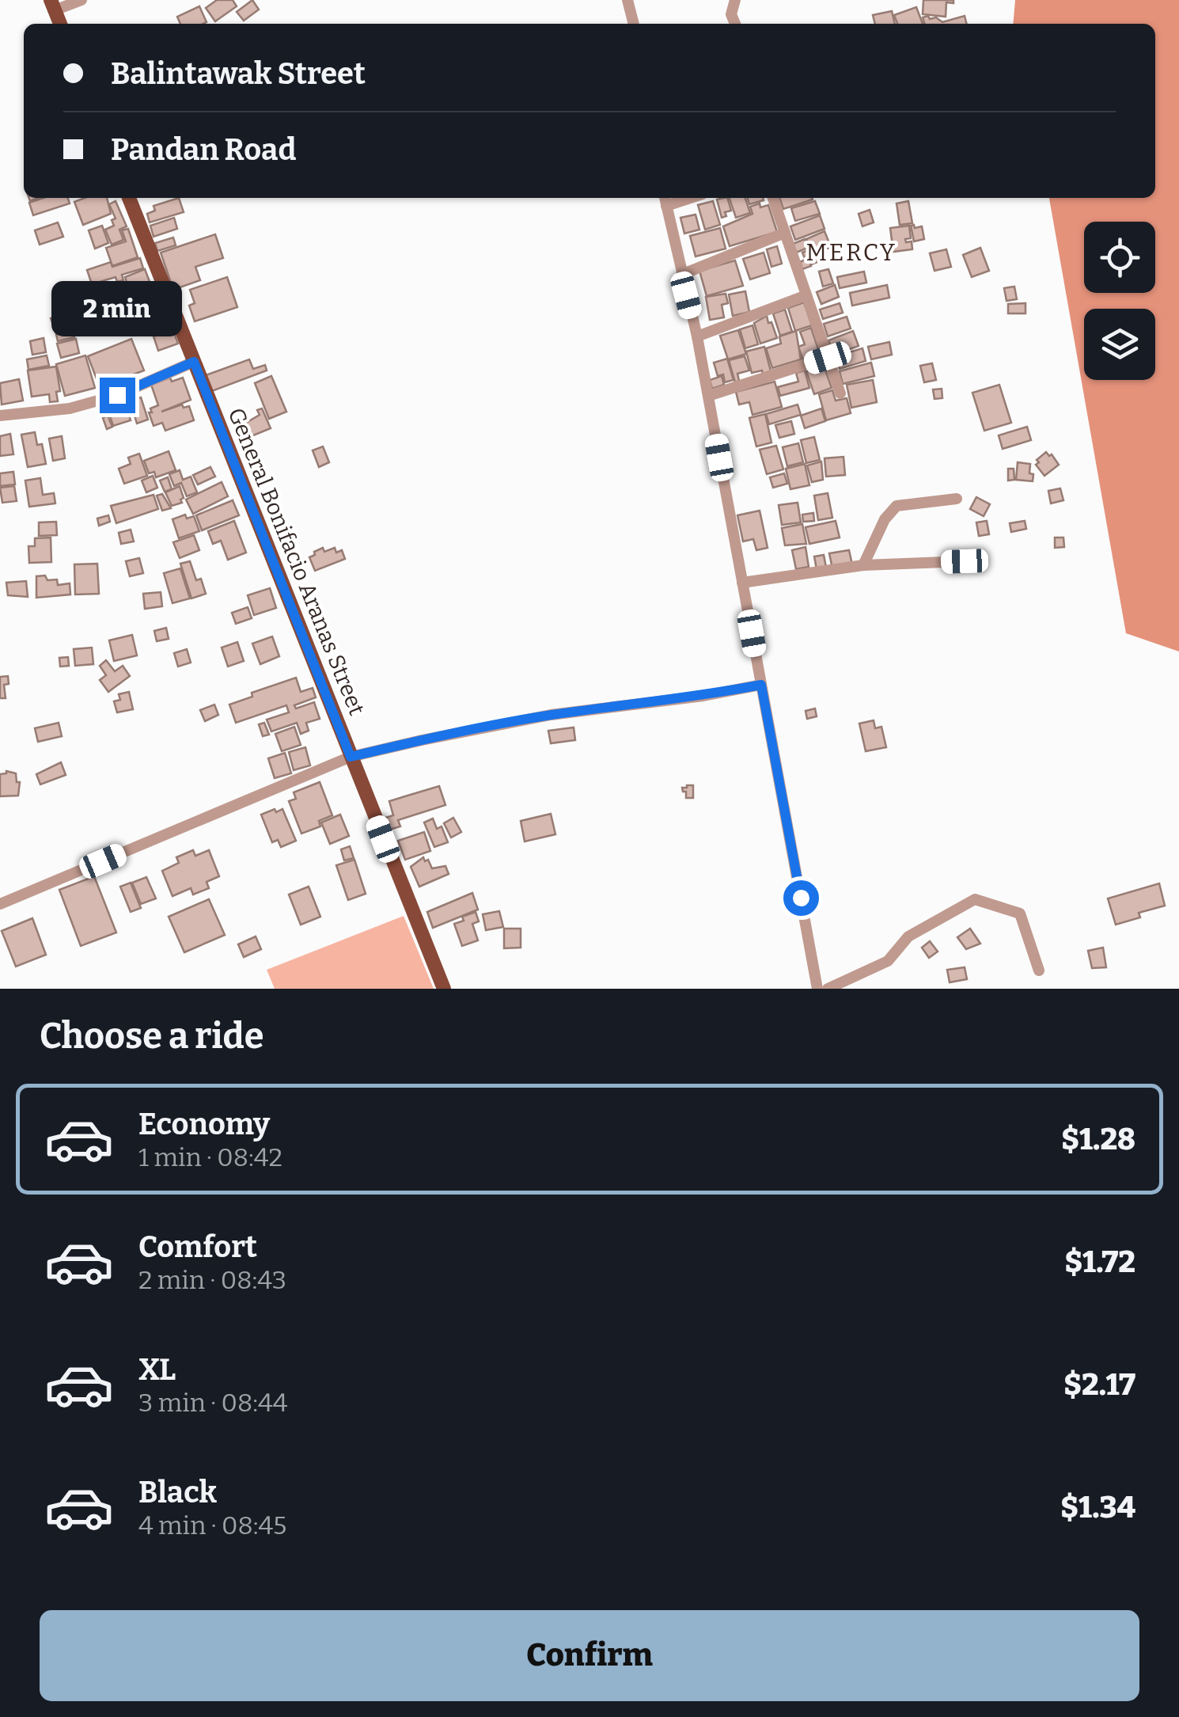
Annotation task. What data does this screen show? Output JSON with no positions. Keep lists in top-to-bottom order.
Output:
{
  "streets": {
    "main road": ["General Bonifacio Aranas Street"]
  },
  "districts": ["MERCY"],
  "page": {
    "banner": ["Balintawak Street", "Pandan Road"],
    "bubble": "2 min",
    "heading": "Choose a ride",
    "list": [
      {
        "name": "Economy",
        "note": "1 min · 08:42",
        "value": "$1.28"
      },
      {
        "name": "Comfort",
        "note": "2 min · 08:43",
        "value": "$1.72"
      },
      {
        "name": "XL",
        "note": "3 min · 08:44",
        "value": "$2.17"
      },
      {
        "name": "Black",
        "note": "4 min · 08:45",
        "value": "$1.34"
      }
    ],
    "buttons": "Confirm"
  }
}
